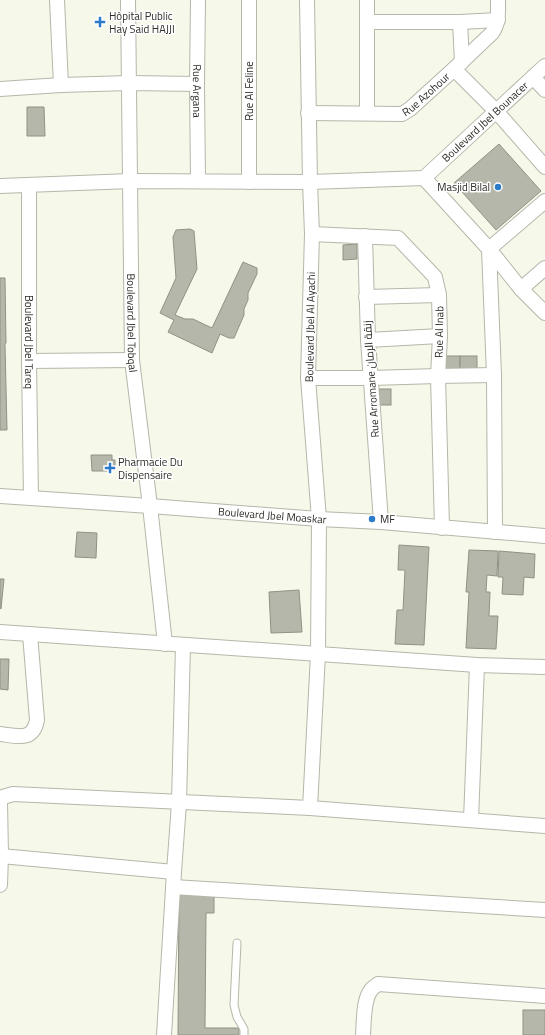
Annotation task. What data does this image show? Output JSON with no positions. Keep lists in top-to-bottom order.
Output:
{
  "streets": {
    "street": [
      "Rue Argana",
      "Rue Al Feline",
      "Rue Azohour",
      "Boulevard Jbel Bounacer",
      "Boulevard Jbel Tobqal",
      "Boulevard Jbel Al Ayachi",
      "Rue Al Inab",
      "Boulevard Jbel Tareq",
      "Rue Arromane زنقة الرمان",
      "Boulevard Jbel Moaskar"
    ]
  },
  "crossings": [
    ["Rue Azohour", "Boulevard Jbel Al Ayachi"],
    ["Boulevard Jbel Tobqal", "Boulevard Jbel Moaskar"],
    ["Boulevard Jbel Al Ayachi", "Rue Al Inab"],
    ["Boulevard Jbel Al Ayachi", "Boulevard Jbel Moaskar"],
    ["Rue Al Inab", "Rue Arromane زنقة الرمان"],
    ["Rue Al Inab", "Boulevard Jbel Moaskar"],
    ["Boulevard Jbel Tareq", "Boulevard Jbel Moaskar"],
    ["Rue Arromane زنقة الرمان", "Boulevard Jbel Moaskar"]
  ],
  "places": {
    "health": ["Hôpital Public Hay Said HAJJI", "Pharmacie Du Dispensaire"],
    "other": ["Masjid Bilal", "MF"]
  }
}
